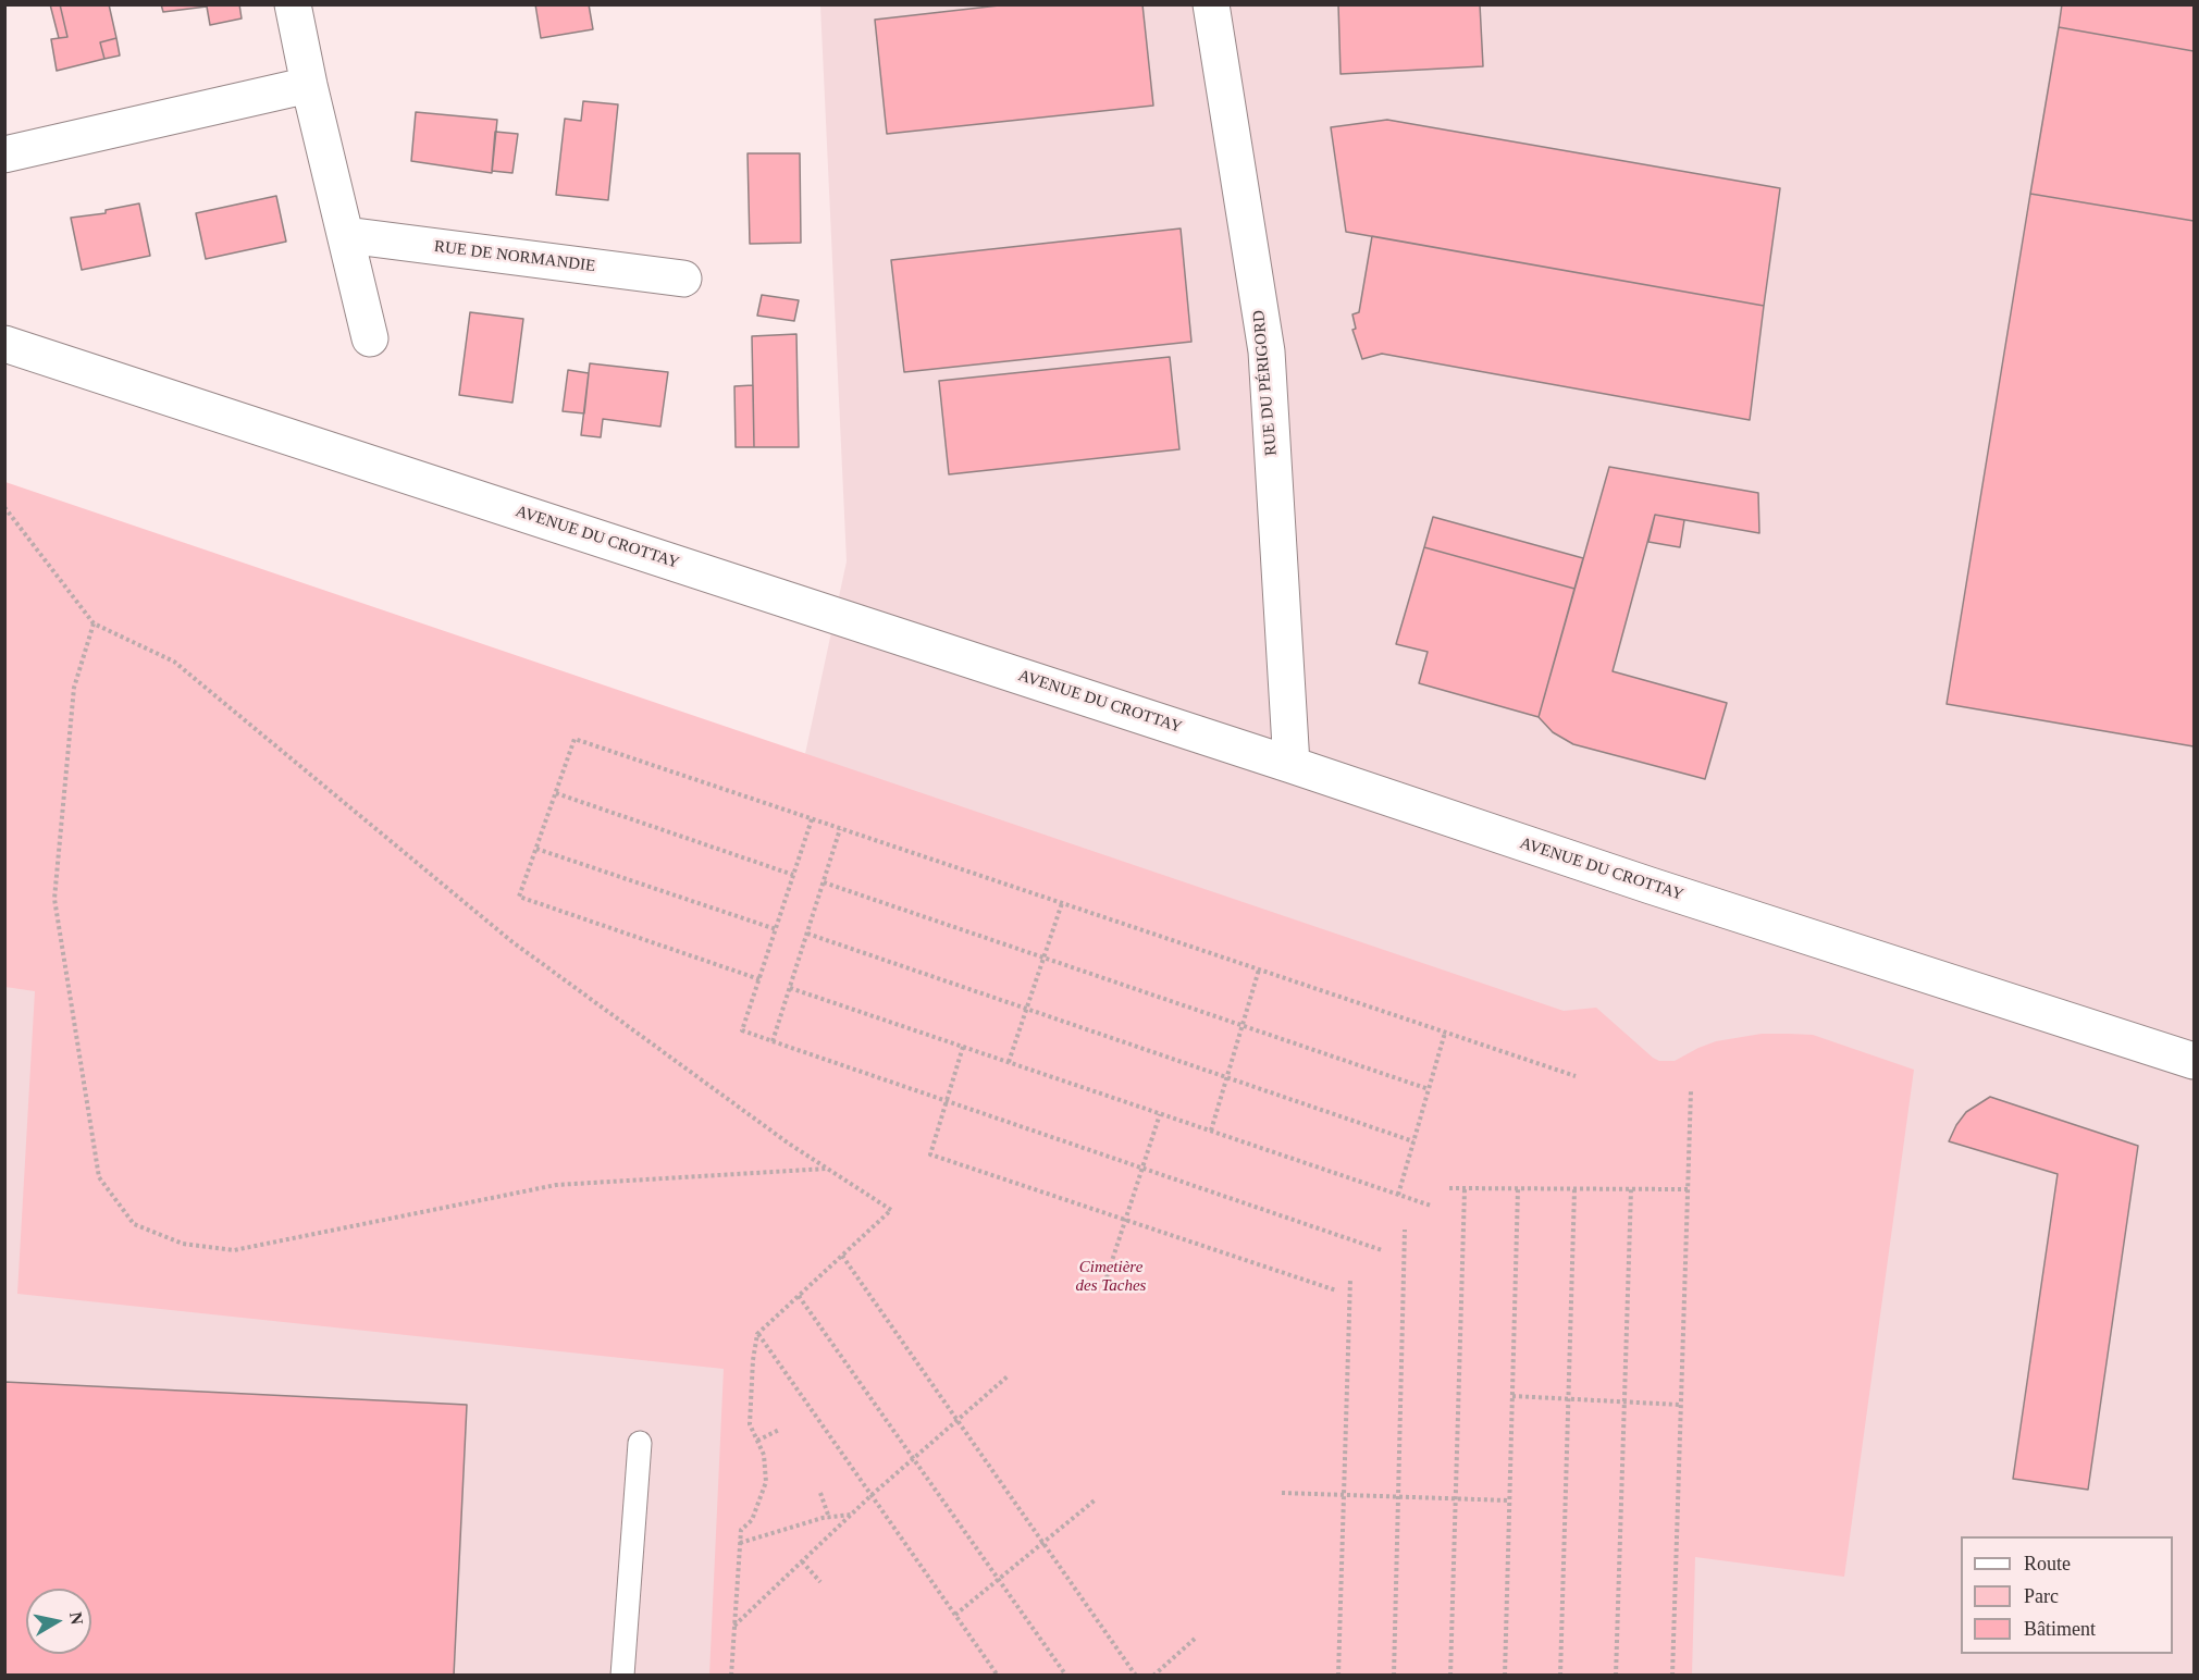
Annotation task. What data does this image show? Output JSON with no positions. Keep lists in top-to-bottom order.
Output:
{
  "streets": {
    "street": ["RUE DE NORMANDIE", "RUE DU PÉRIGORD", "AVENUE DU CROTTAY"]
  },
  "crossings": [
    ["RUE DU PÉRIGORD", "AVENUE DU CROTTAY"]
  ],
  "parks": ["Cimetière des Taches"],
  "legend": ["Route", "Parc", "Bâtiment"],
  "north": "right"
}
